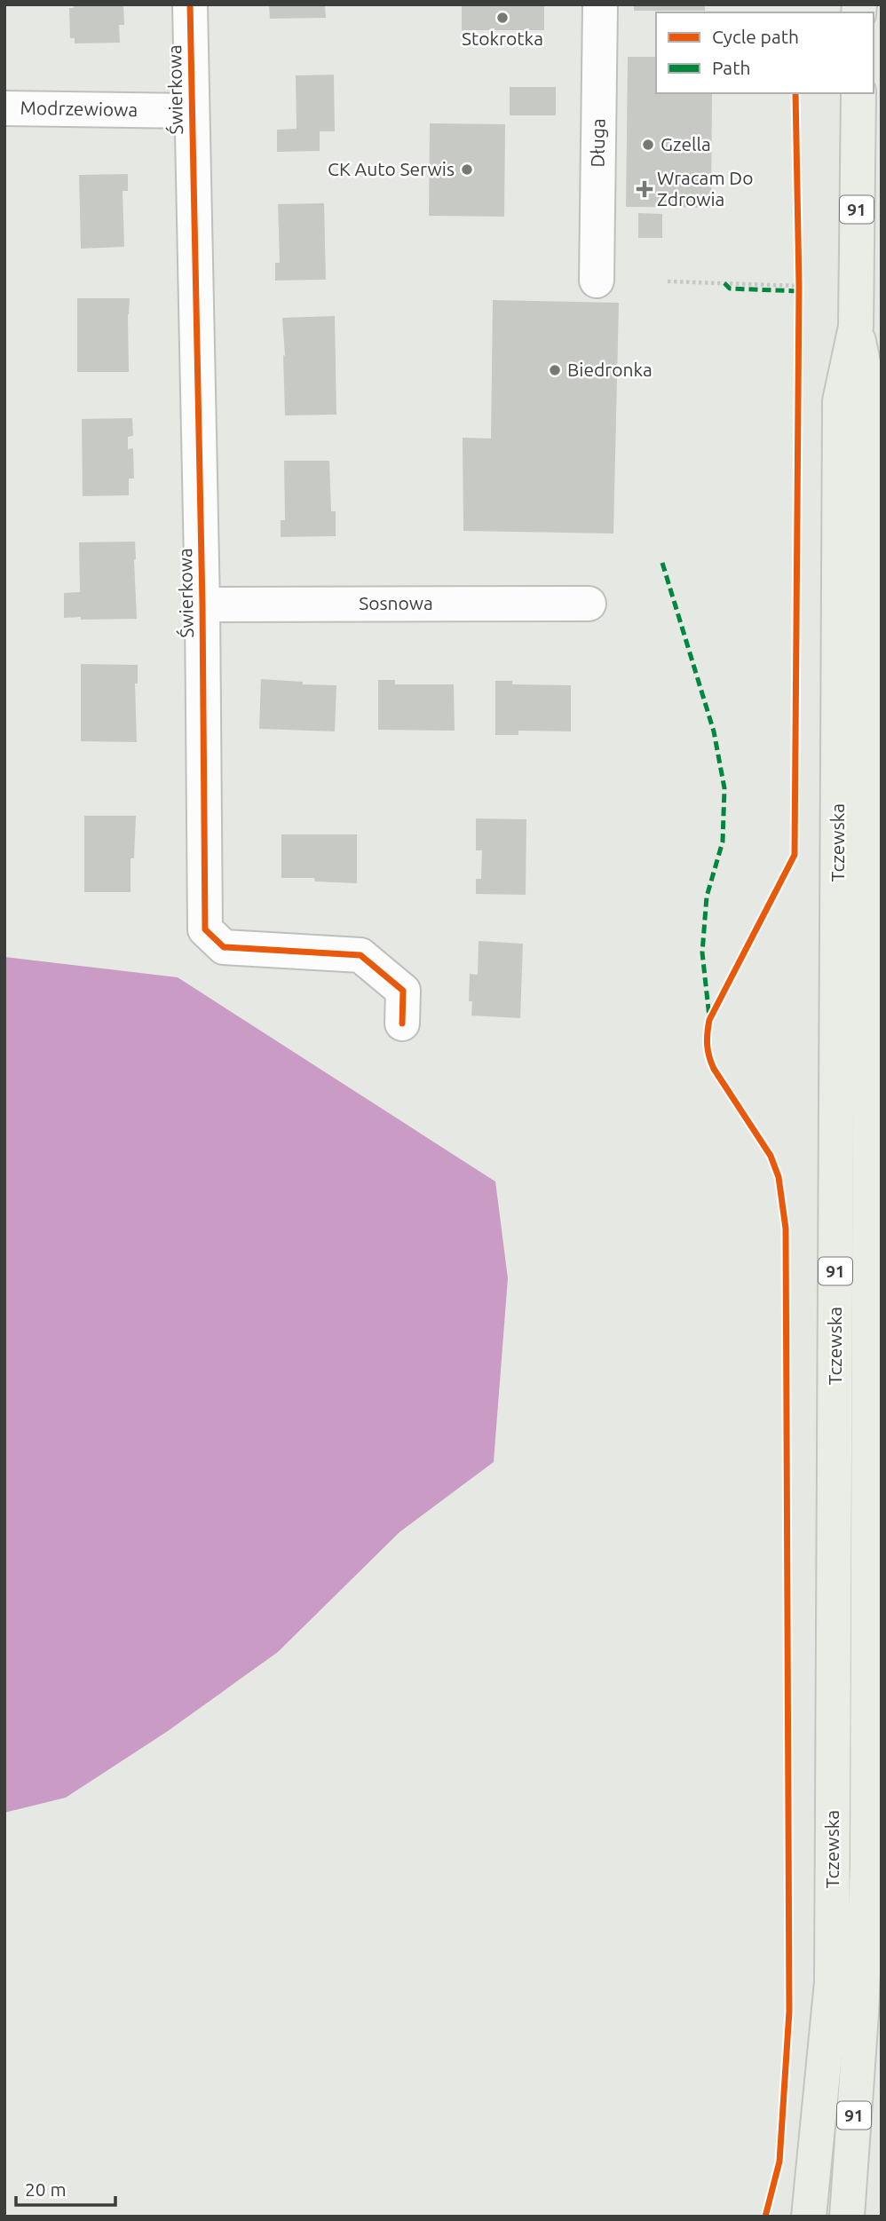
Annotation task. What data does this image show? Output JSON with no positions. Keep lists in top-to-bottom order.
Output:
{
  "streets": {
    "main road": ["91", "Tczewska"],
    "street": [
      "Świerkowa",
      "Modrzewiowa",
      "Długa",
      "Sosnowa"
    ]
  },
  "crossings": [
    ["Świerkowa", "Modrzewiowa"],
    ["Świerkowa", "Sosnowa"]
  ],
  "places": {
    "other": [
      "Stokrotka",
      "Gzella",
      "CK Auto Serwis",
      "Biedronka"
    ],
    "health": ["Wracam Do Zdrowia"]
  },
  "legend": ["Cycle path", "Path"],
  "scale_bar": "20 m"
}
